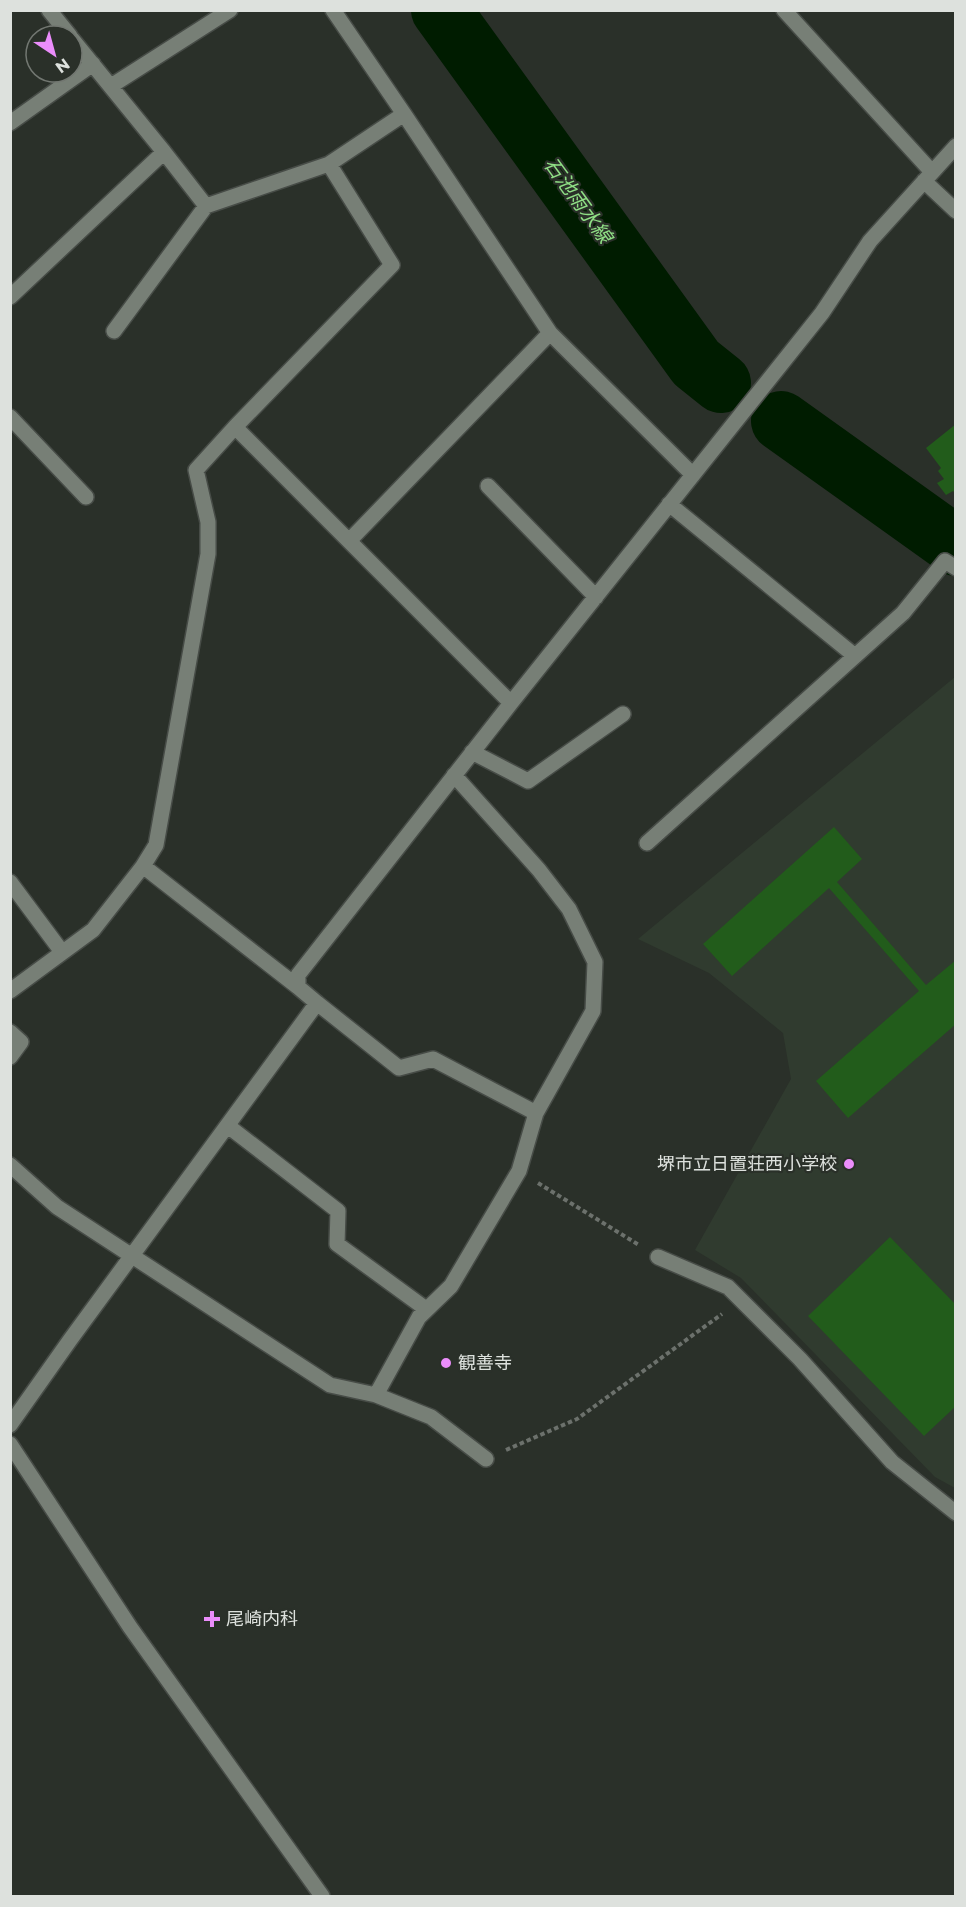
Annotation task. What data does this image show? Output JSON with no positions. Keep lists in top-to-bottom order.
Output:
{
  "water": ["石池雨水線"],
  "places": {
    "other": ["堺市立日置荘西小学校", "観善寺"],
    "health": ["尾崎内科"]
  },
  "north": "bottom right"
}
